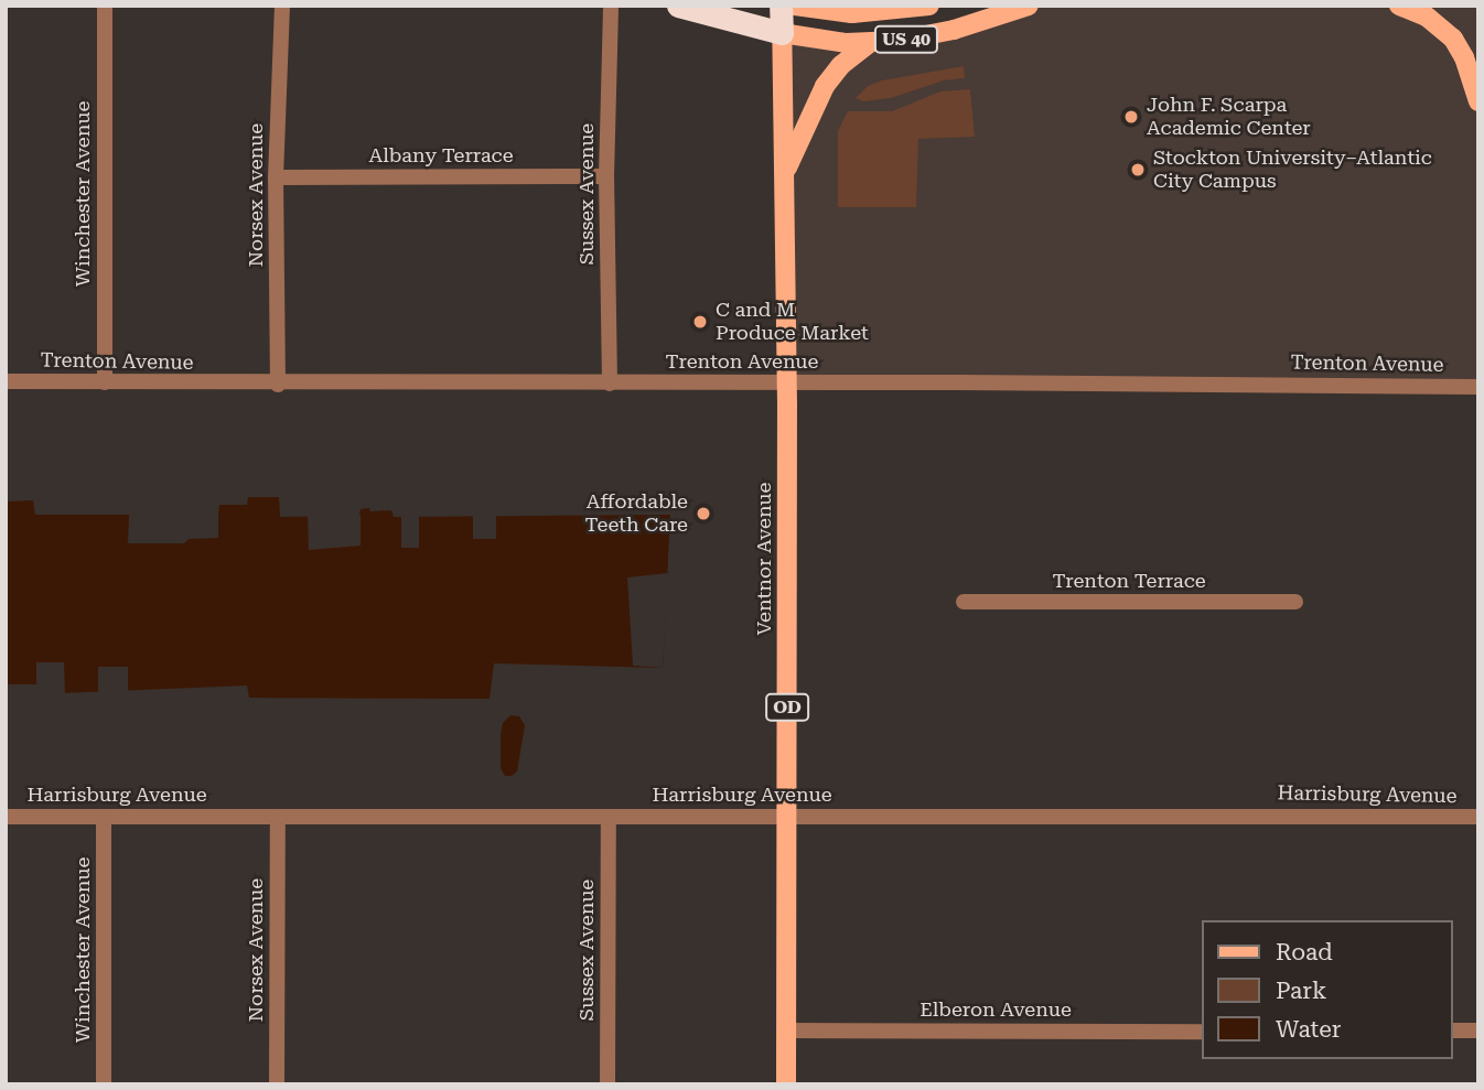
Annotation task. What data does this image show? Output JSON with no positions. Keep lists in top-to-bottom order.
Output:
{
  "streets": {
    "highway": ["US 40", "OD"],
    "main road": ["Ventnor Avenue"],
    "street": [
      "Albany Terrace",
      "Winchester Avenue",
      "Sussex Avenue",
      "Norsex Avenue",
      "Trenton Avenue",
      "Trenton Terrace",
      "Harrisburg Avenue",
      "Elberon Avenue"
    ]
  },
  "crossings": [
    ["US 40", "Ventnor Avenue"],
    ["US 40", "OD"],
    ["Albany Terrace", "Sussex Avenue"],
    ["Albany Terrace", "Norsex Avenue"],
    ["Winchester Avenue", "Trenton Avenue"],
    ["Winchester Avenue", "Harrisburg Avenue"],
    ["Sussex Avenue", "Trenton Avenue"],
    ["Sussex Avenue", "Harrisburg Avenue"],
    ["Norsex Avenue", "Trenton Avenue"],
    ["Norsex Avenue", "Harrisburg Avenue"],
    ["Trenton Avenue", "Ventnor Avenue"],
    ["Ventnor Avenue", "OD"],
    ["Ventnor Avenue", "Harrisburg Avenue"],
    ["Ventnor Avenue", "Elberon Avenue"]
  ],
  "places": [
    "John F. Scarpa Academic Center",
    "Stockton University–Atlantic City Campus",
    "C and M Produce Market",
    "Affordable Teeth Care"
  ],
  "legend": ["Road", "Park", "Water"]
}
